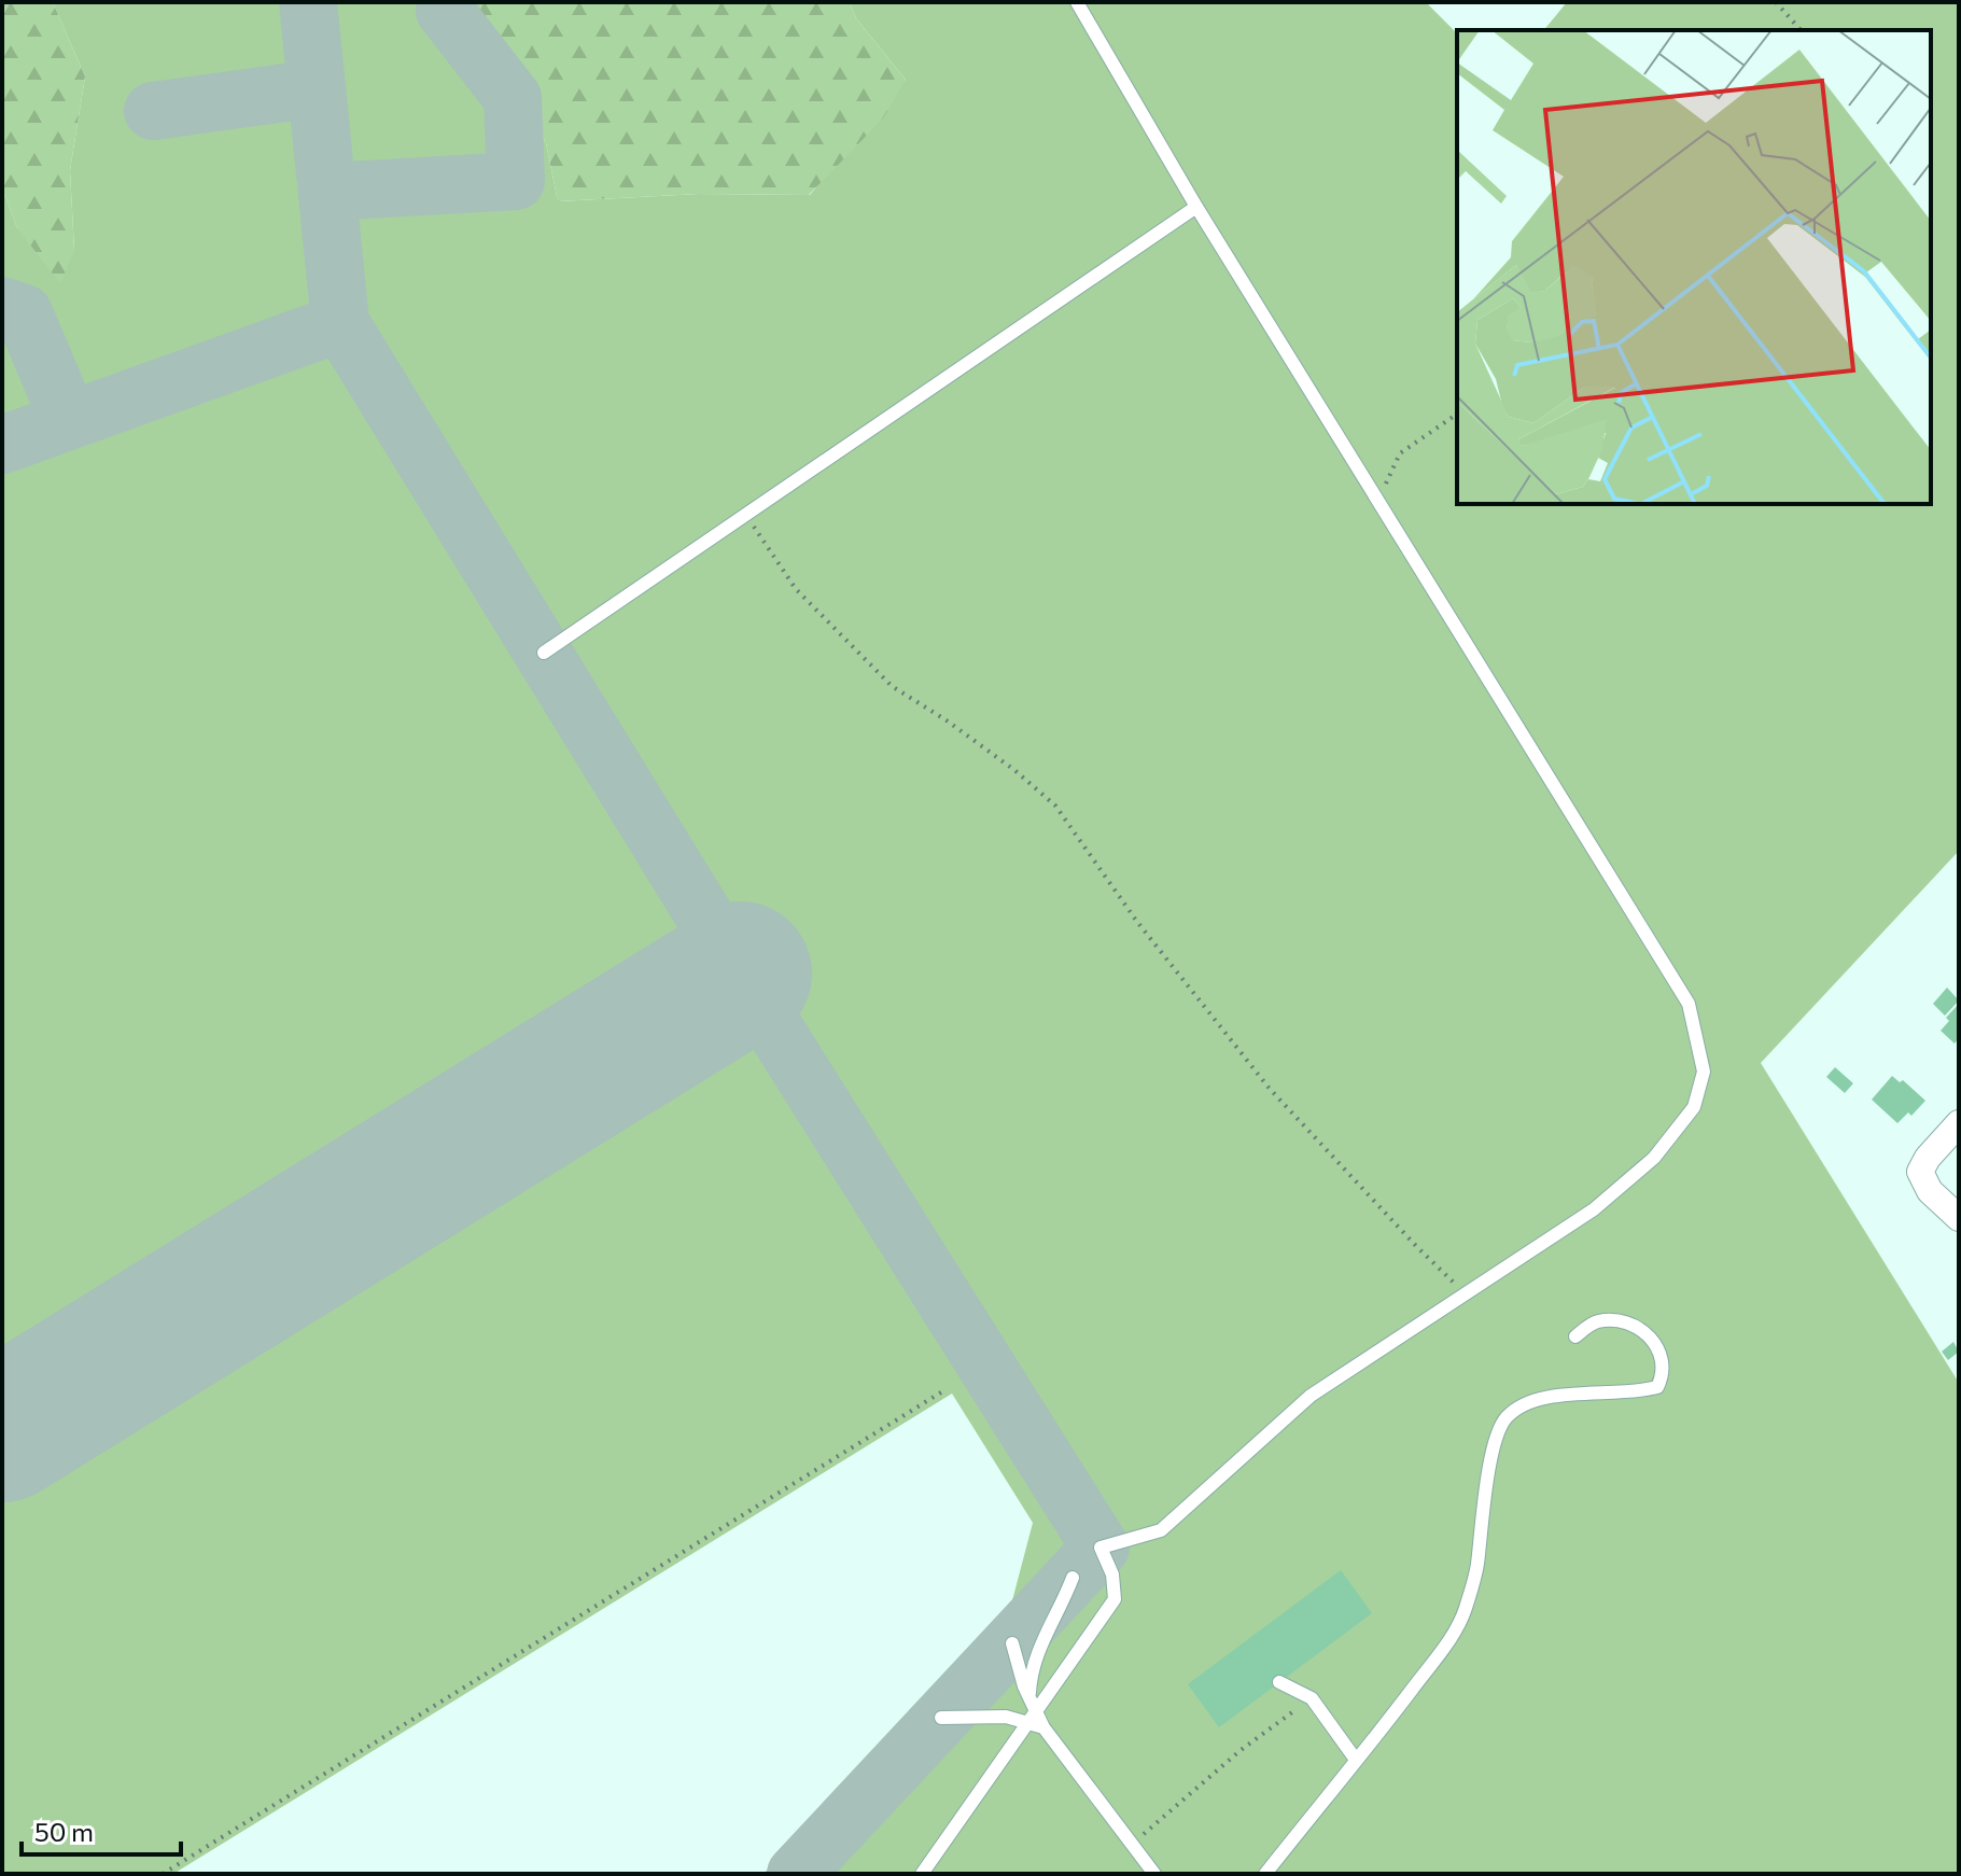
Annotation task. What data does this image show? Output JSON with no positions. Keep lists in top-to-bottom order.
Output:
{
  "scale_bar": "50 m"
}
